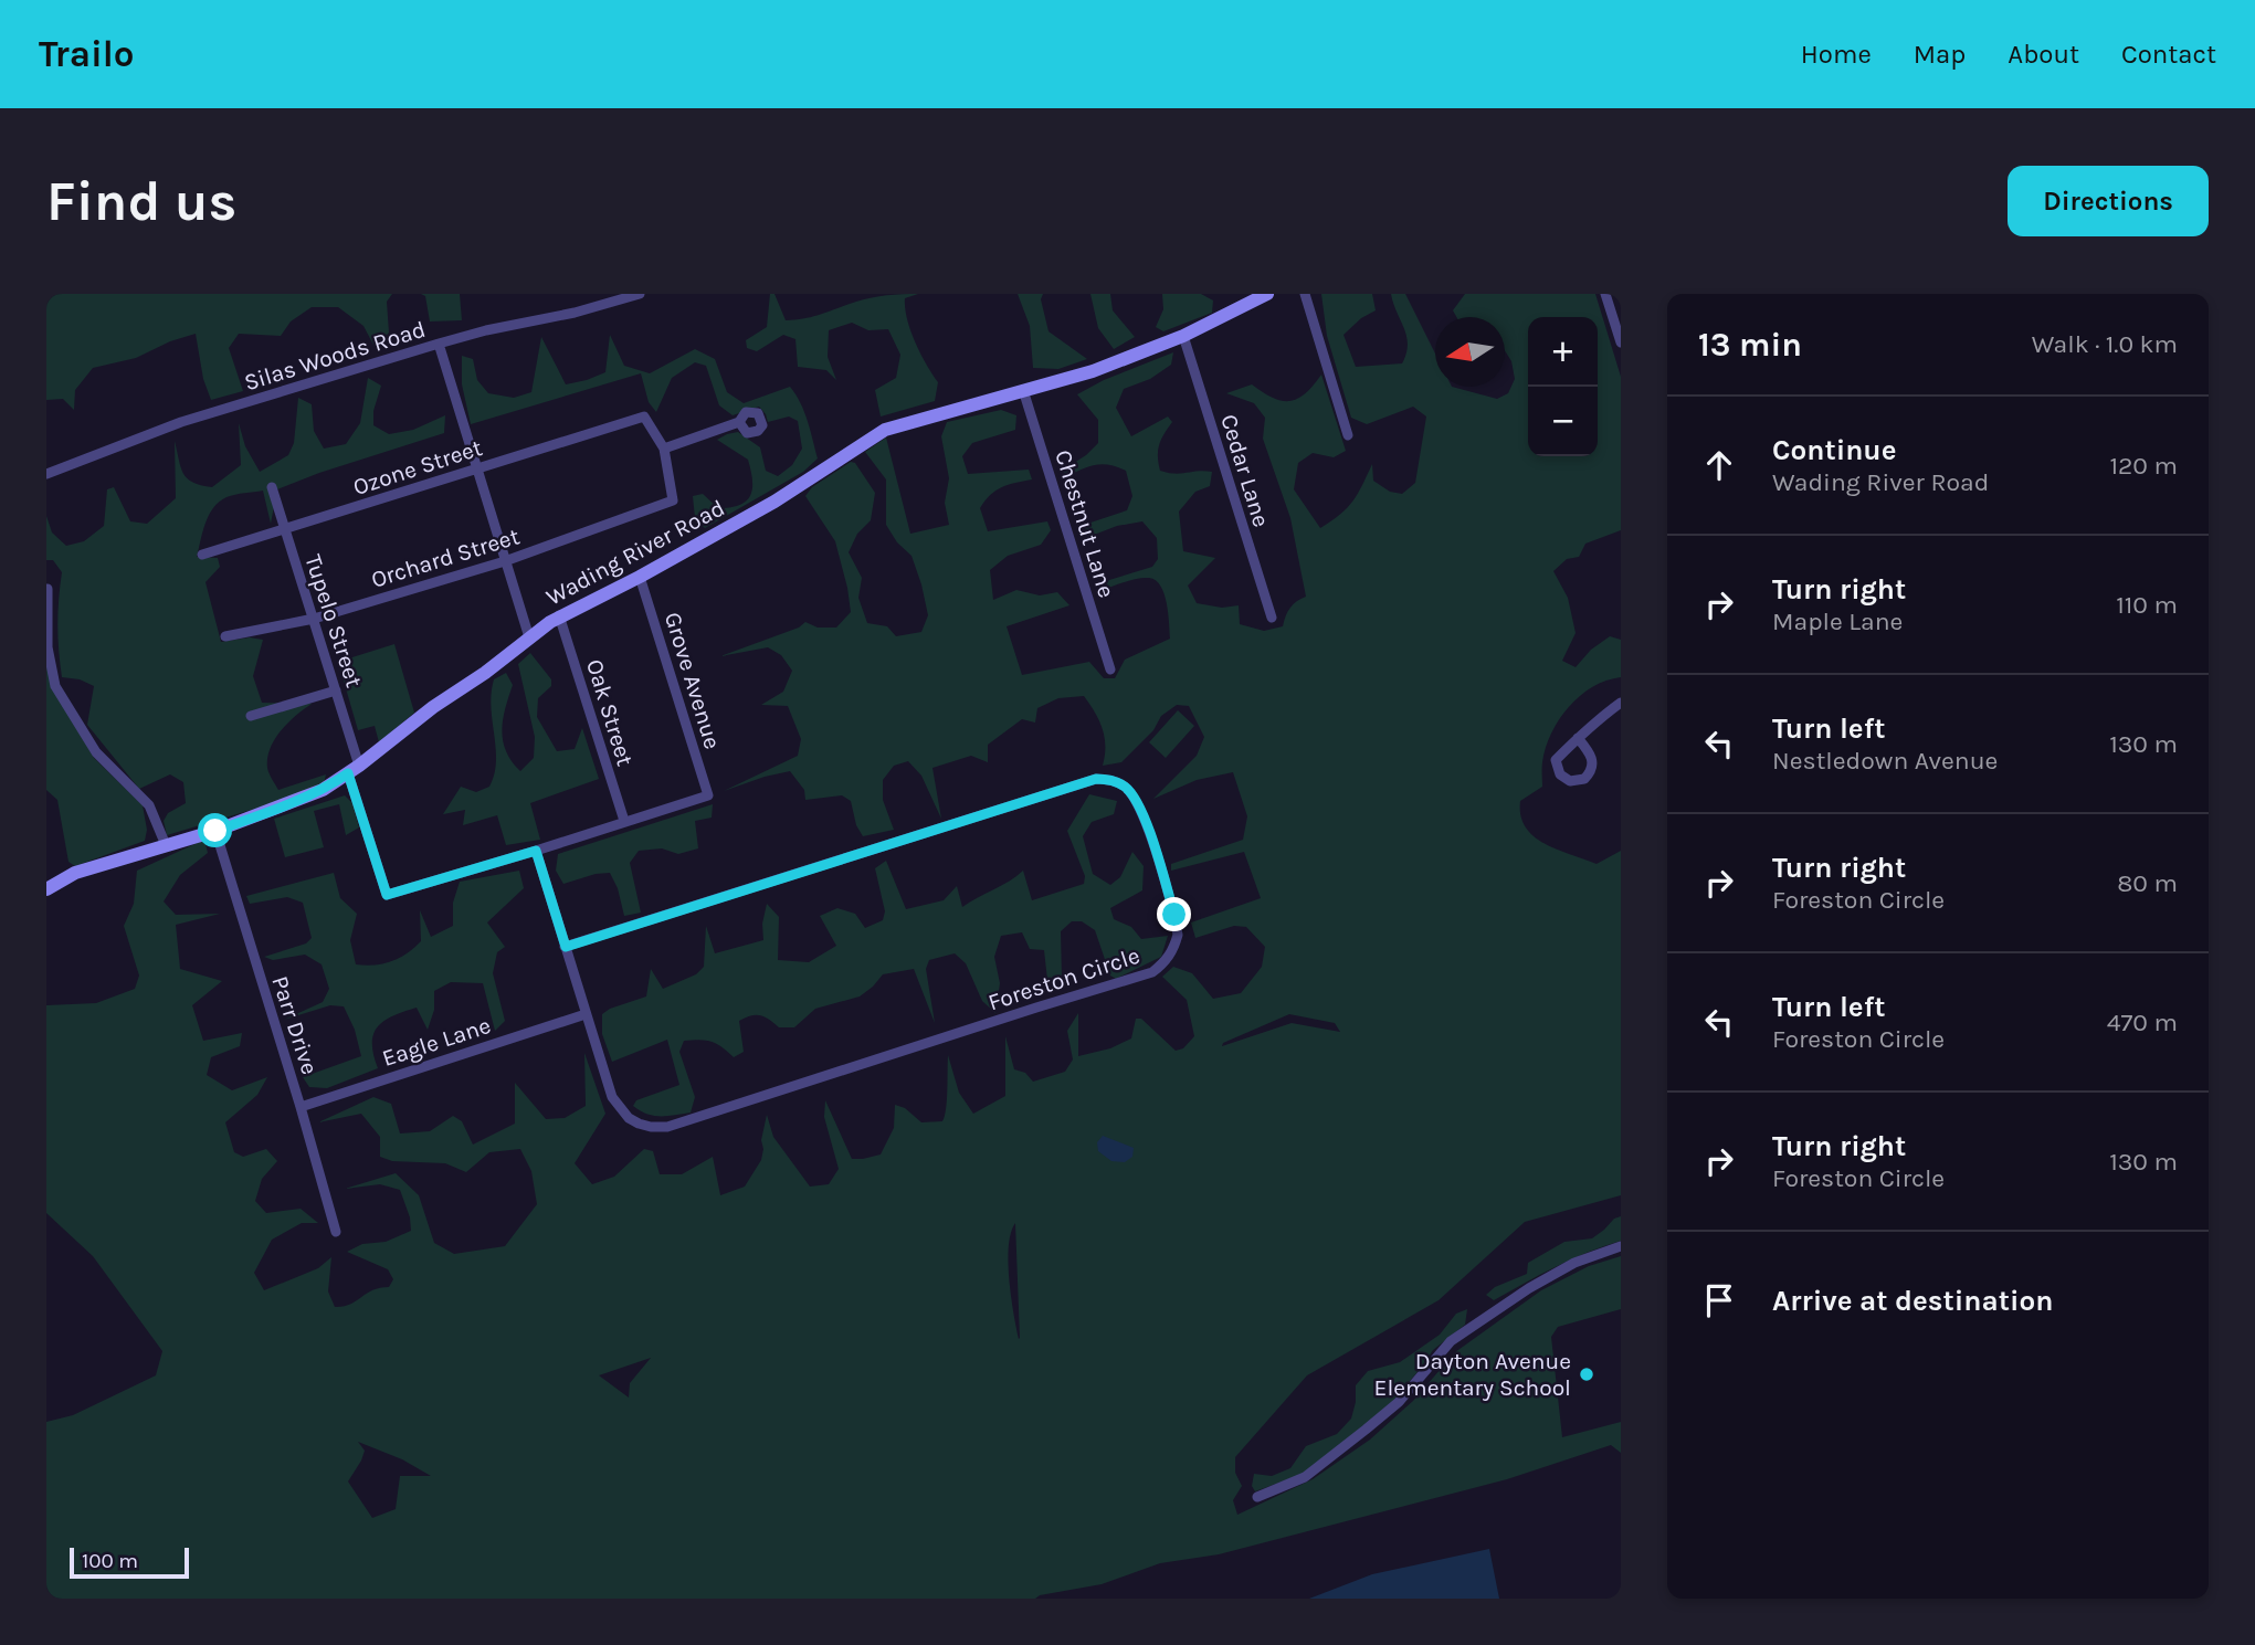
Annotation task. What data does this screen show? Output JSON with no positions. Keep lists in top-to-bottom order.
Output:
{
  "streets": {
    "main road": ["Wading River Road"],
    "street": [
      "Silas Woods Road",
      "Ozone Street",
      "Cedar Lane",
      "Chestnut Lane",
      "Orchard Street",
      "Tupelo Street",
      "Grove Avenue",
      "Oak Street",
      "Foreston Circle",
      "Parr Drive",
      "Eagle Lane"
    ]
  },
  "crossings": [
    ["Ozone Street", "Orchard Street"],
    ["Ozone Street", "Tupelo Street"],
    ["Cedar Lane", "Wading River Road"],
    ["Chestnut Lane", "Wading River Road"],
    ["Wading River Road", "Tupelo Street"],
    ["Wading River Road", "Grove Avenue"],
    ["Wading River Road", "Oak Street"],
    ["Wading River Road", "Parr Drive"],
    ["Orchard Street", "Tupelo Street"],
    ["Tupelo Street", "Foreston Circle"],
    ["Grove Avenue", "Oak Street"],
    ["Foreston Circle", "Eagle Lane"],
    ["Parr Drive", "Eagle Lane"]
  ],
  "places": ["Dayton Avenue Elementary School"],
  "scale_bar": "100 m",
  "north": "left",
  "page": {
    "header": "Trailo",
    "nav": [
      "Home",
      "Map",
      "About",
      "Contact"
    ],
    "buttons": "Directions",
    "title": "Find us",
    "heading": ["13 min", "Walk · 1.0 km"],
    "map_buttons": ["+", "−"],
    "list": [
      ["Continue", "Wading River Road", "120 m"],
      ["Turn right", "Maple Lane", "110 m"],
      ["Turn left", "Nestledown Avenue", "130 m"],
      ["Turn right", "Foreston Circle", "80 m"],
      ["Turn left", "Foreston Circle", "470 m"],
      ["Turn right", "Foreston Circle", "130 m"],
      "Arrive at destination"
    ],
    "scale": "100 m"
  }
}
